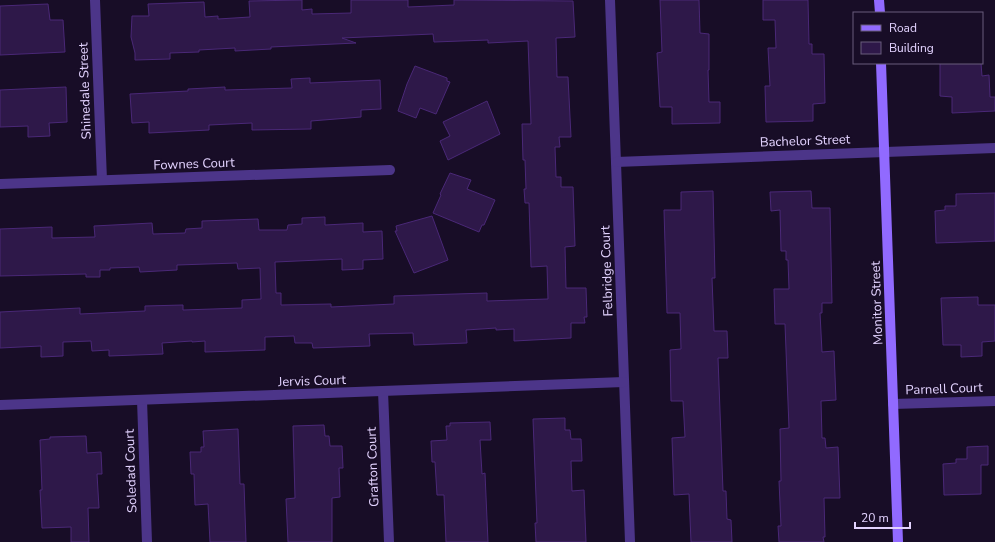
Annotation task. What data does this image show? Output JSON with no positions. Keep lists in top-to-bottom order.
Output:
{
  "streets": {
    "street": [
      "Shinedale Street",
      "Bachelor Street",
      "Fownes Court",
      "Felbridge Court",
      "Monitor Street",
      "Jervis Court",
      "Parnell Court",
      "Grafton Court",
      "Soledad Court"
    ]
  },
  "crossings": [
    ["Shinedale Street", "Fownes Court"],
    ["Bachelor Street", "Felbridge Court"],
    ["Bachelor Street", "Monitor Street"],
    ["Felbridge Court", "Jervis Court"],
    ["Monitor Street", "Parnell Court"],
    ["Jervis Court", "Grafton Court"],
    ["Jervis Court", "Soledad Court"]
  ],
  "legend": ["Road", "Building"],
  "scale_bar": "20 m"
}
